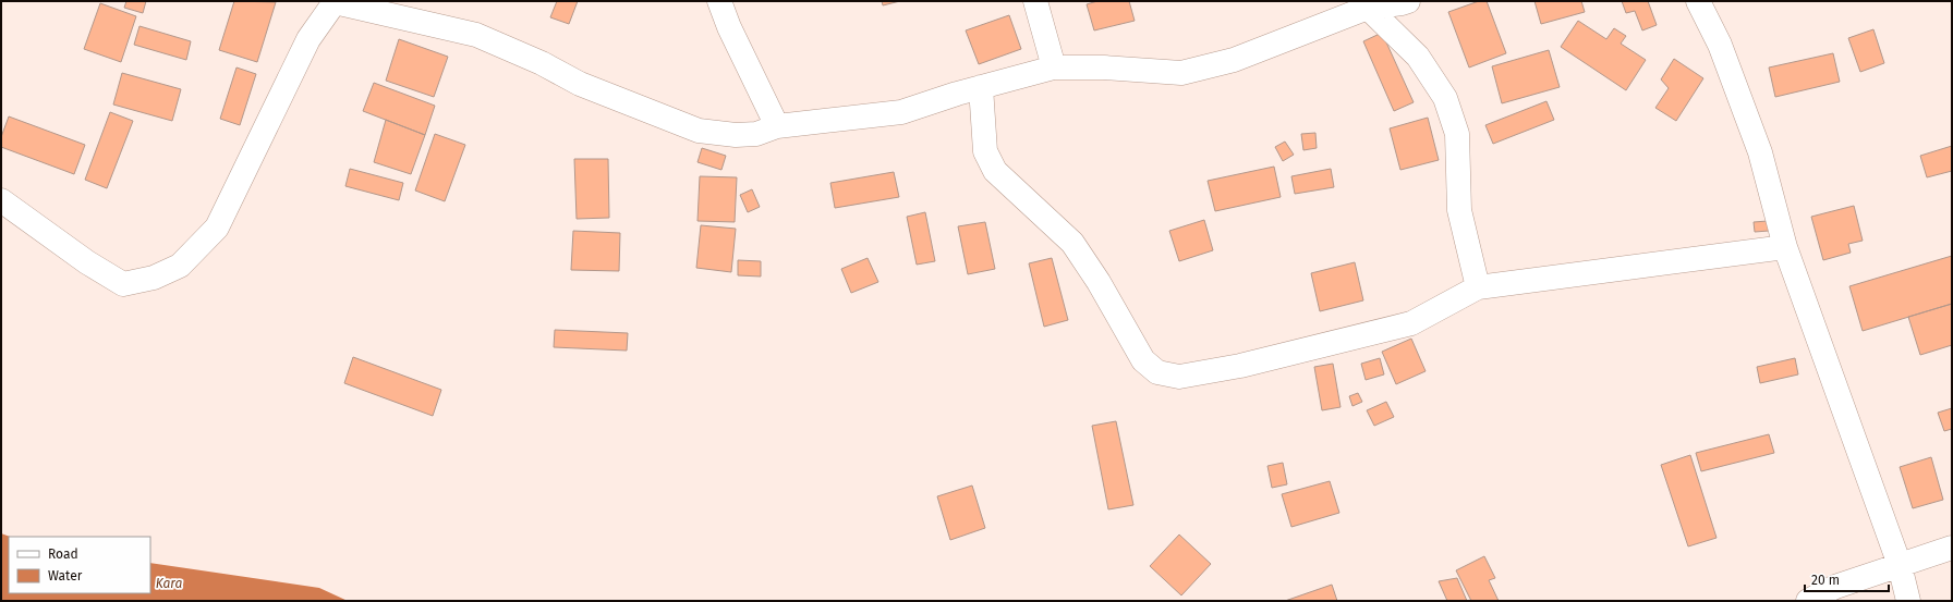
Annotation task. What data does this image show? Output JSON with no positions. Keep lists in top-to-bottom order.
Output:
{
  "water": ["Kara"],
  "legend": ["Road", "Water"],
  "scale_bar": "20 m"
}
